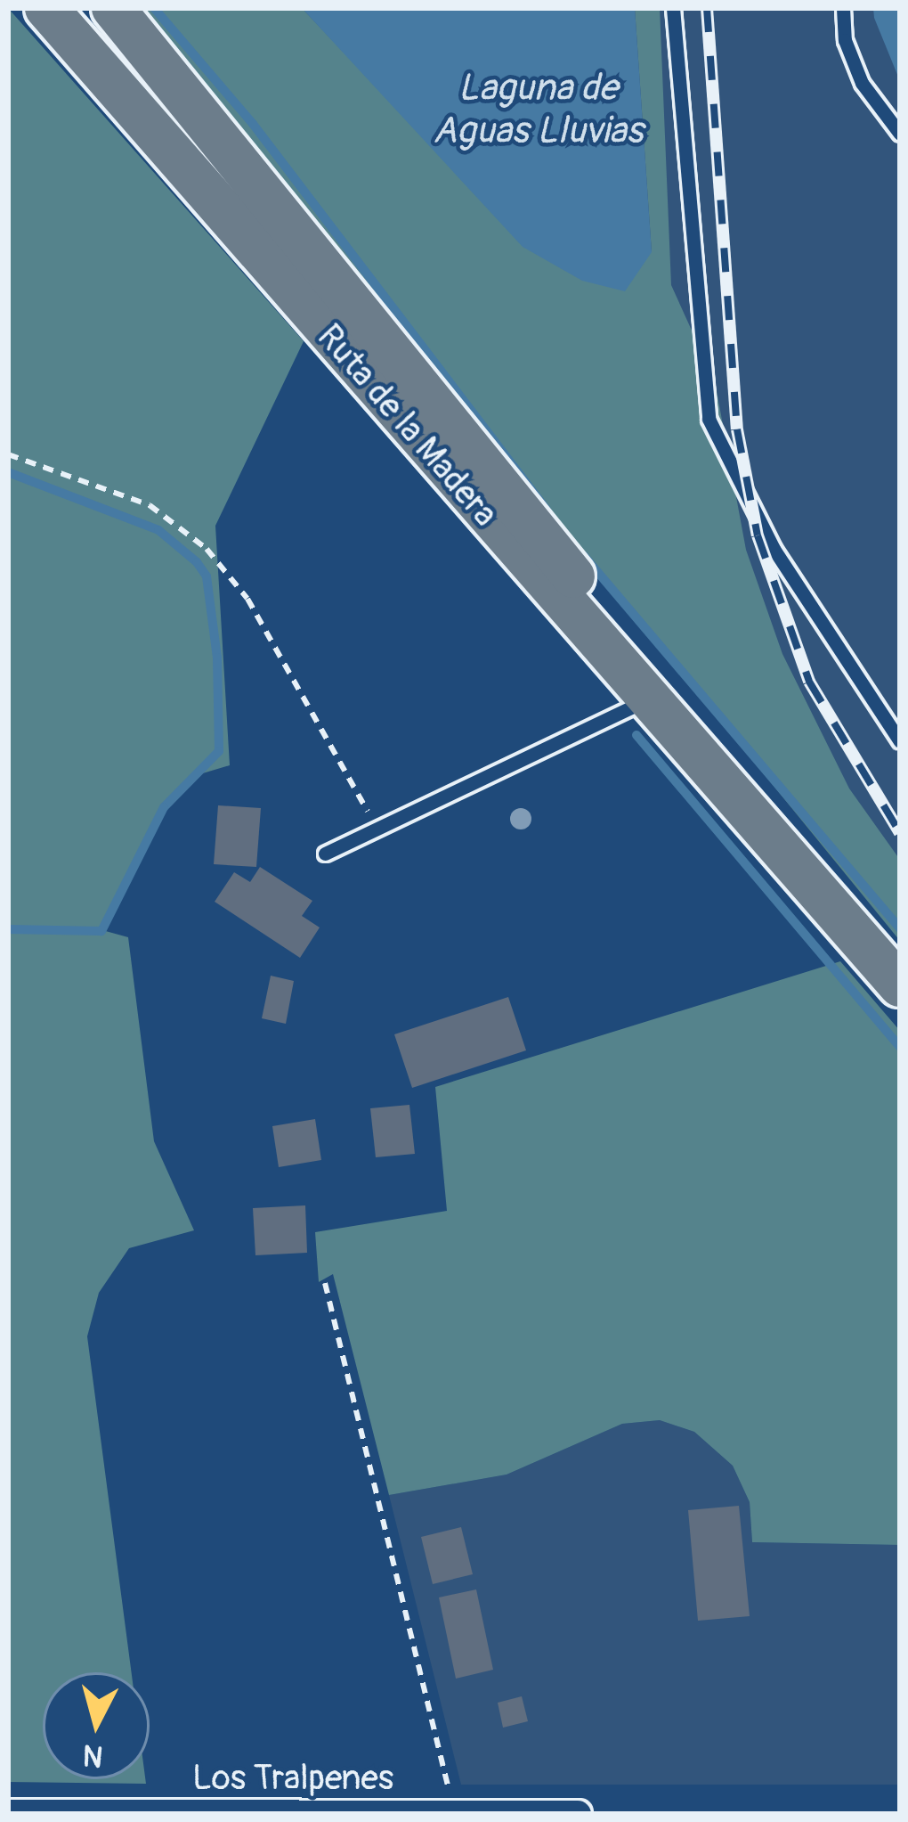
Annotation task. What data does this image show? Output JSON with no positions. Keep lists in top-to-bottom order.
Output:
{
  "streets": {
    "highway": ["Ruta de la Madera"],
    "street": ["Los Tralpenes"]
  },
  "water": ["Laguna de Aguas Lluvias"],
  "north": "bottom"
}
